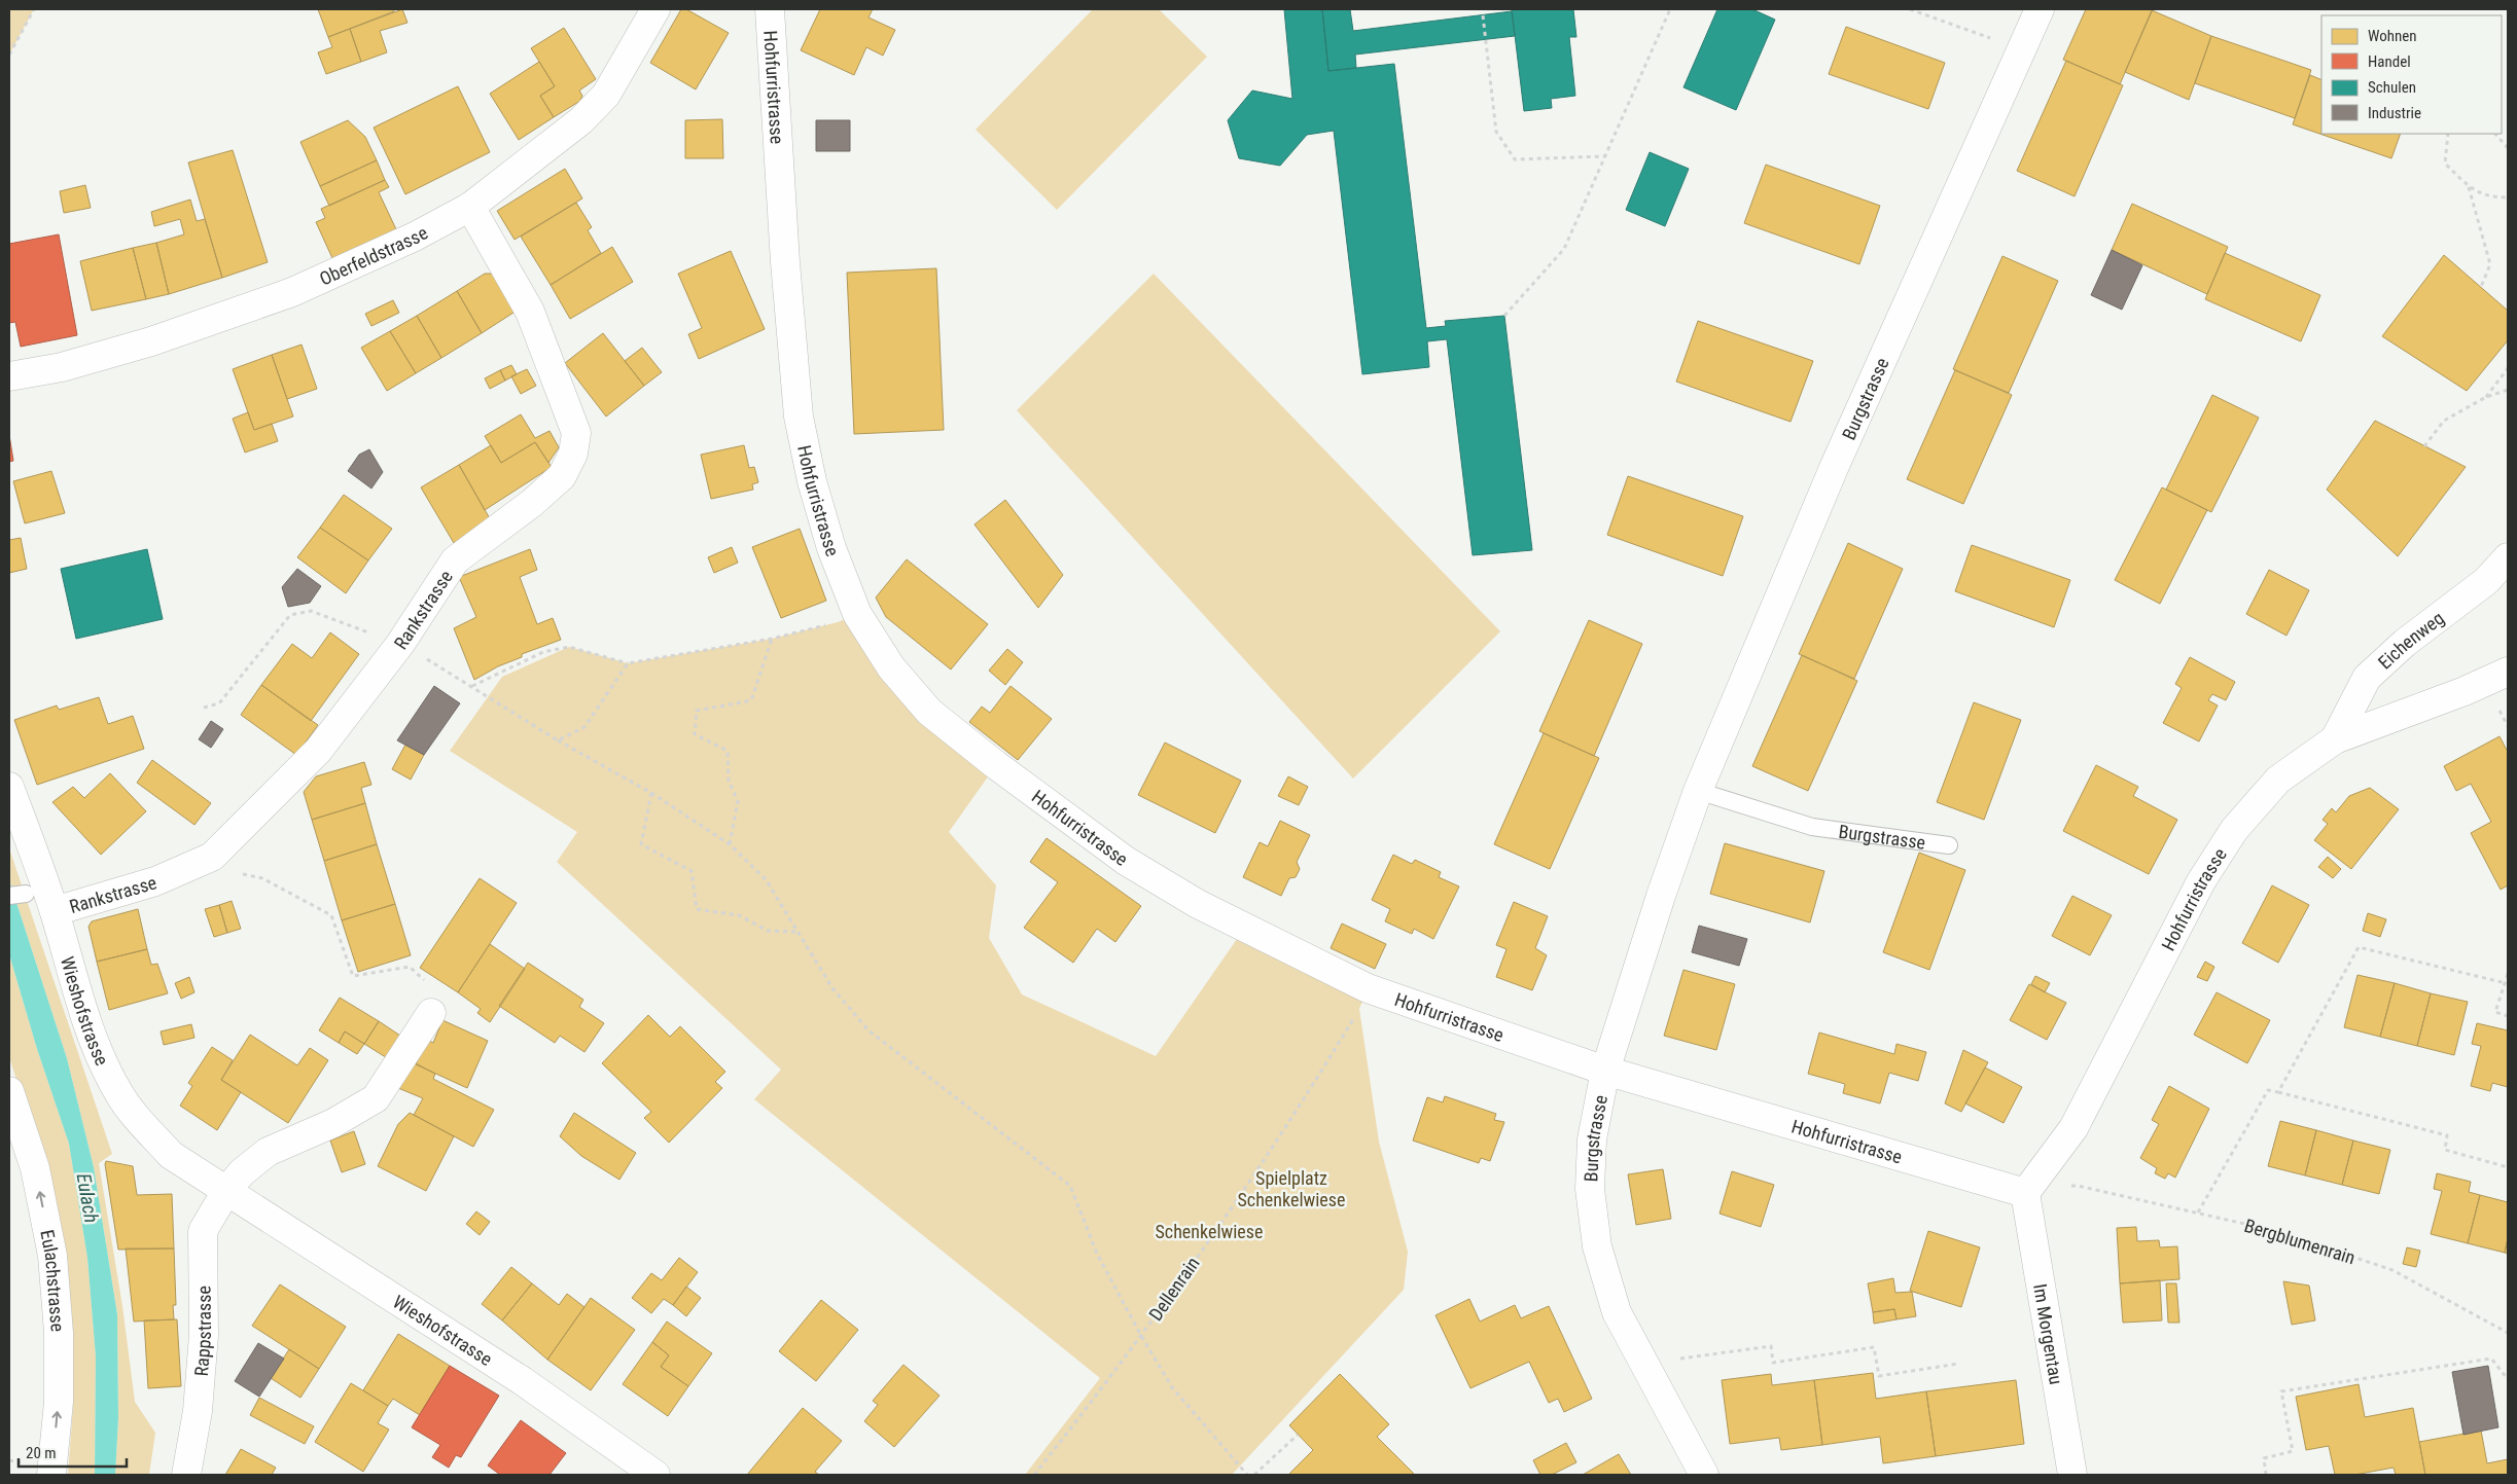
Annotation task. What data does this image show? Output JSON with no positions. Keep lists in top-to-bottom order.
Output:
{
  "streets": {
    "street": [
      "Hohfurristrasse",
      "Oberfeldstrasse",
      "Burgstrasse",
      "Rankstrasse",
      "Eichenweg",
      "Wieshofstrasse",
      "Eulachstrasse",
      "Rappstrasse",
      "Im Morgentau"
    ],
    "path": ["Bergblumenrain", "Dellenrain"]
  },
  "crossings": [
    ["Hohfurristrasse", "Burgstrasse"],
    ["Hohfurristrasse", "Eichenweg"],
    ["Hohfurristrasse", "Dellenrain"],
    ["Hohfurristrasse", "Im Morgentau"],
    ["Oberfeldstrasse", "Rankstrasse"],
    ["Rankstrasse", "Wieshofstrasse"],
    ["Wieshofstrasse", "Rappstrasse"]
  ],
  "one_way": ["Eulachstrasse"],
  "water": ["Eulach"],
  "parks": ["Spielplatz Schenkelwiese", "Schenkelwiese"],
  "legend": [
    "Wohnen",
    "Handel",
    "Schulen",
    "Industrie"
  ],
  "scale_bar": "20 m"
}
